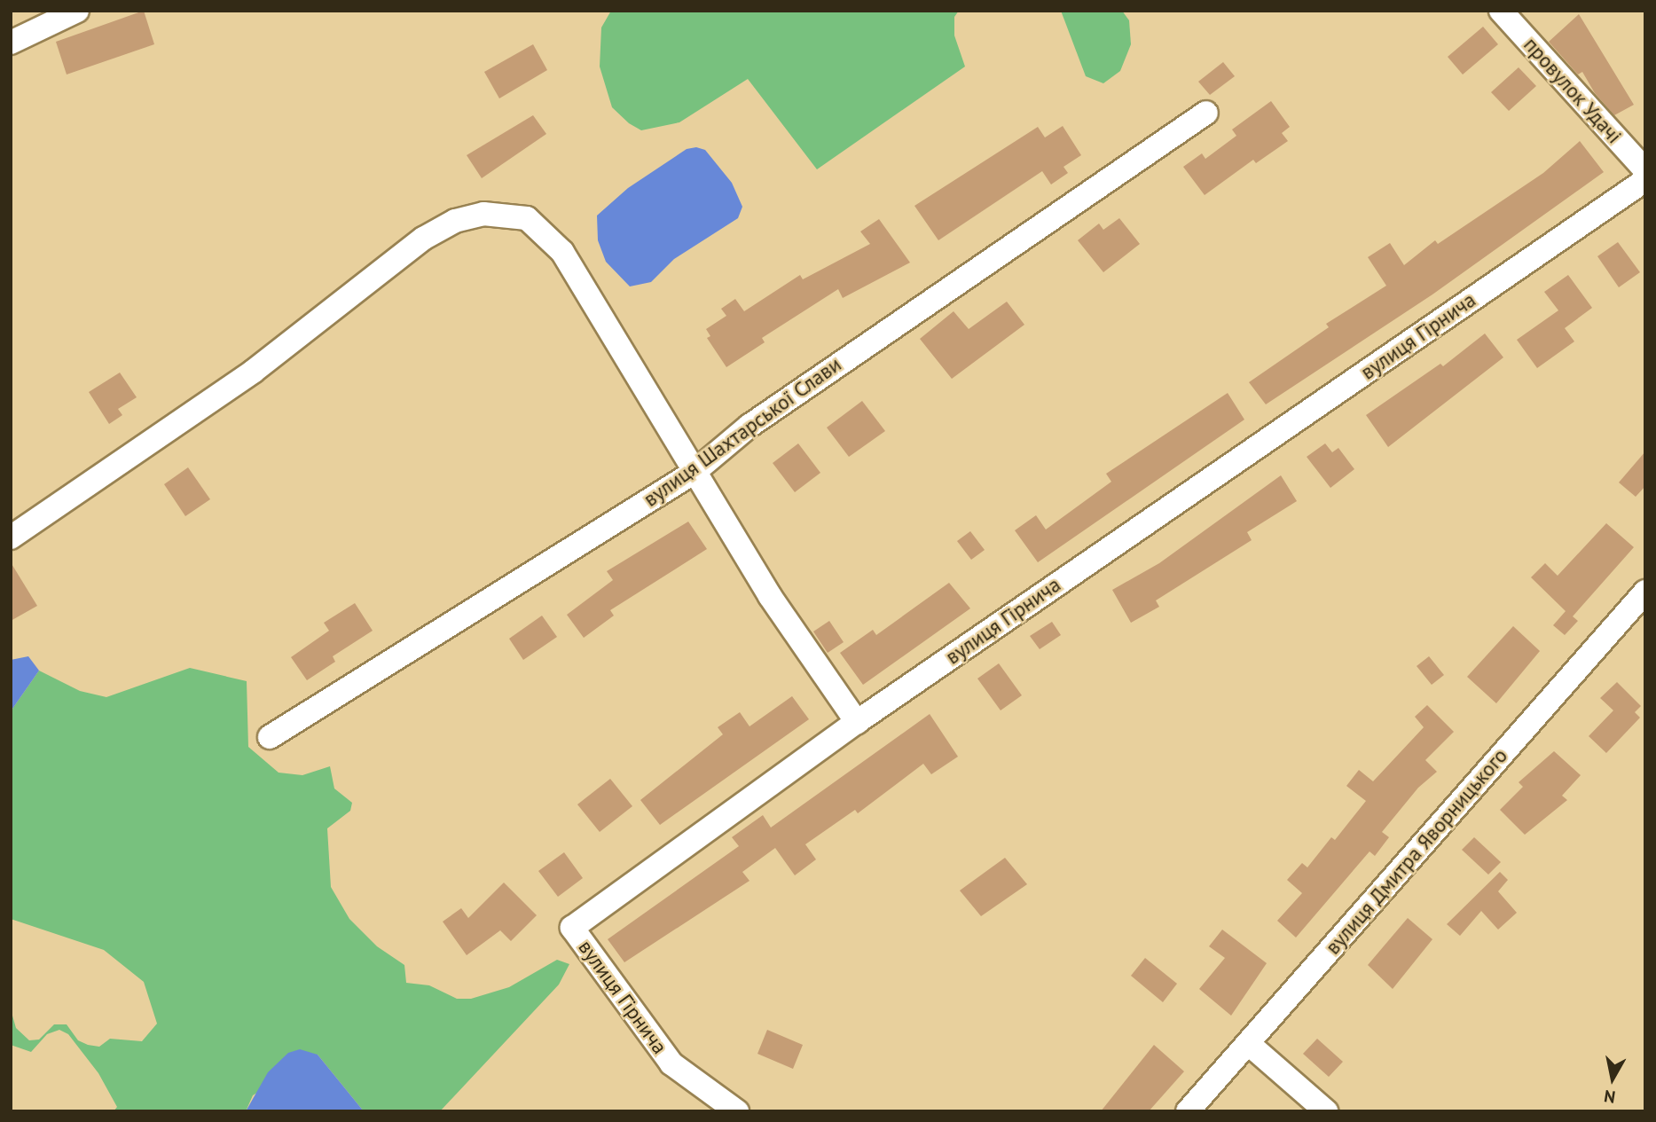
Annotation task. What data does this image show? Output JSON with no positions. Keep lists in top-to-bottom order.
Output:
{
  "streets": {
    "street": [
      "провулок Удачі",
      "вулиця Гірнича",
      "вулиця Шахтарської Слави",
      "вулиця Дмитра Яворницького"
    ]
  },
  "north": "bottom"
}
